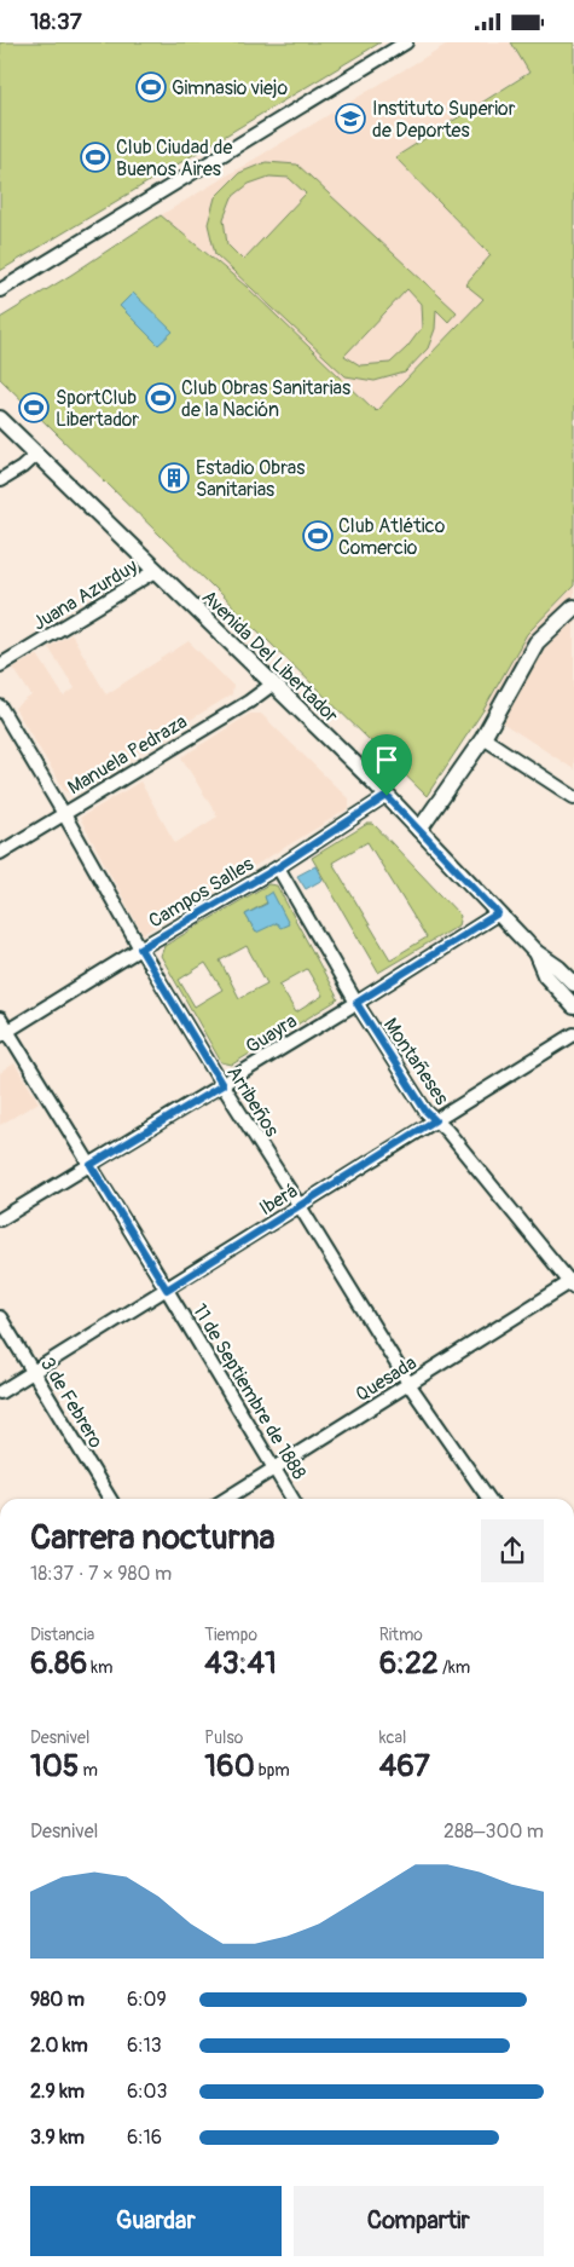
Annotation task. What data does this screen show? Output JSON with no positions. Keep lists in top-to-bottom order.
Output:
{
  "streets": {
    "main road": ["Avenida Del Libertador"],
    "street": [
      "Juana Azurduy",
      "Manuela Pedraza",
      "Campos Salles",
      "Guayra",
      "Montañeses",
      "Arribeños",
      "Iberá",
      "Quesada",
      "11 de Septiembre de 1888",
      "3 de Febrero"
    ]
  },
  "crossings": [
    ["Juana Azurduy", "Avenida Del Libertador"],
    ["Avenida Del Libertador", "Manuela Pedraza"],
    ["Avenida Del Libertador", "Campos Salles"],
    ["Avenida Del Libertador", "Guayra"],
    ["Manuela Pedraza", "Arribeños"],
    ["Campos Salles", "Montañeses"],
    ["Campos Salles", "Arribeños"],
    ["Campos Salles", "11 de Septiembre de 1888"],
    ["Guayra", "Montañeses"],
    ["Guayra", "Arribeños"],
    ["Guayra", "11 de Septiembre de 1888"],
    ["Montañeses", "Iberá"],
    ["Montañeses", "Quesada"],
    ["Arribeños", "Iberá"],
    ["Arribeños", "Quesada"],
    ["Iberá", "11 de Septiembre de 1888"],
    ["Iberá", "3 de Febrero"],
    ["Quesada", "11 de Septiembre de 1888"]
  ],
  "places": {
    "sports": [
      "Gimnasio viejo",
      "Club Ciudad de Buenos Aires",
      "Club Obras Sanitarias de la Nación",
      "SportClub Libertador",
      "Club Atlético Comercio"
    ],
    "school or university": ["Instituto Superior de Deportes"],
    "building": ["Estadio Obras Sanitarias"]
  },
  "page": {
    "status": "18:37",
    "heading": ["Carrera nocturna", "18:37 · 7 × 980 m"],
    "stats": [
      ["Distancia", "6.86 km"],
      ["Tiempo", "43:41"],
      ["Ritmo", "6:22 /km"],
      ["Desnivel", "105 m"],
      ["Pulso", "160 bpm"],
      ["kcal", "467"]
    ],
    "chart": ["Desnivel", "288–300 m"],
    "list": [
      {
        "name": "980 m",
        "note": "6:09"
      },
      {
        "name": "2.0 km",
        "note": "6:13"
      },
      {
        "name": "2.9 km",
        "note": "6:03"
      },
      {
        "name": "3.9 km",
        "note": "6:16"
      }
    ],
    "buttons": ["Guardar", "Compartir"]
  }
}
